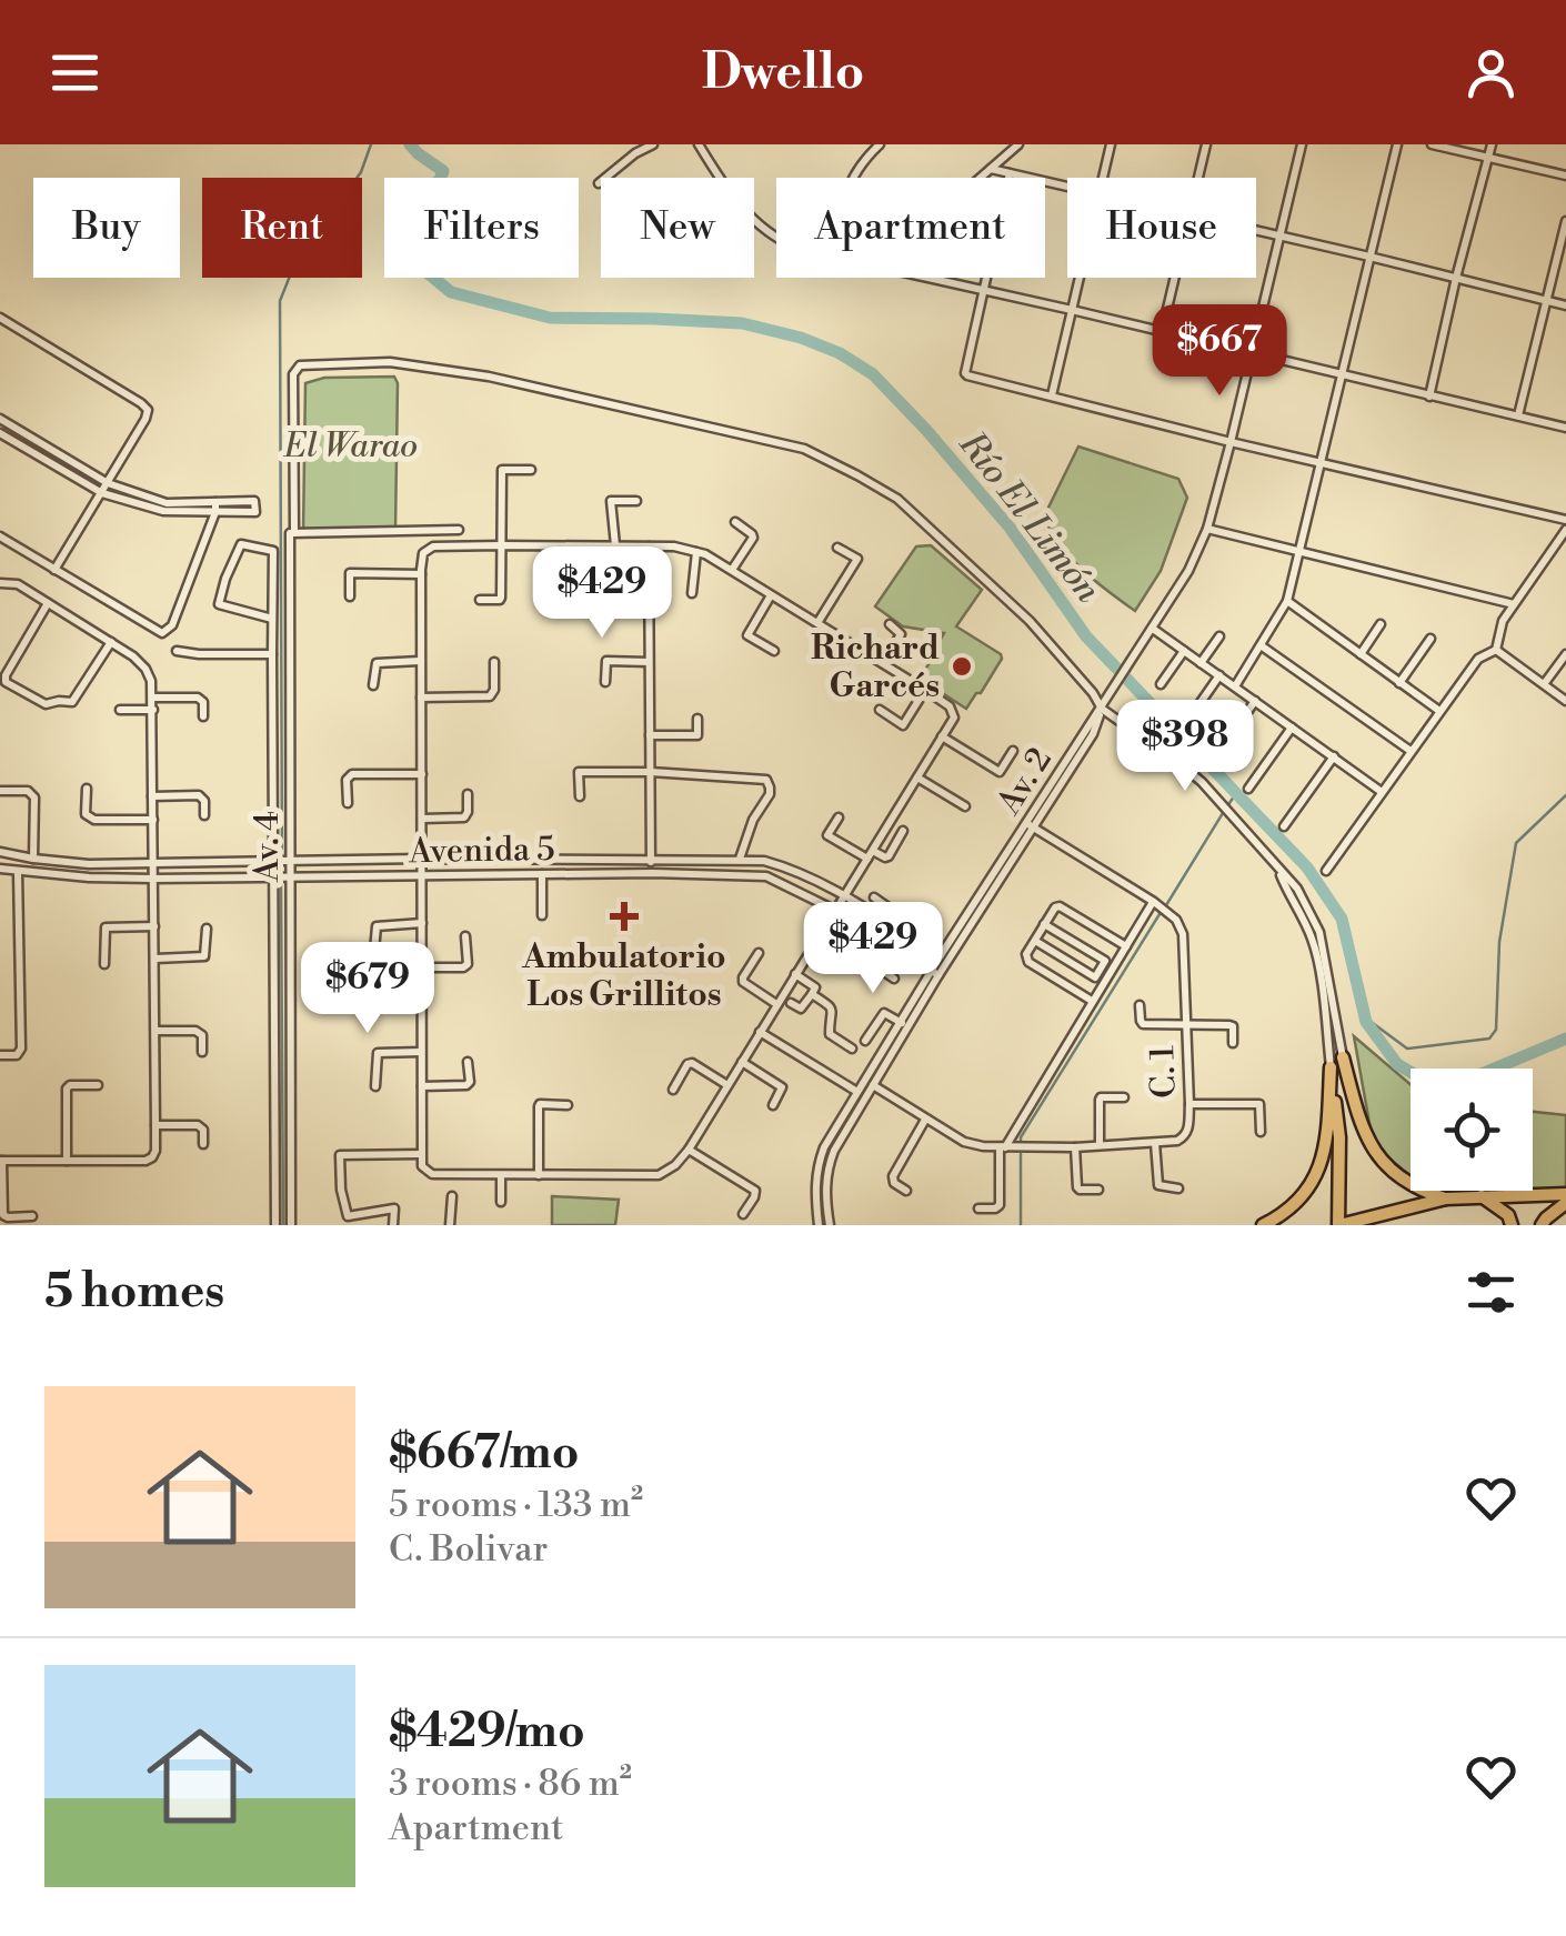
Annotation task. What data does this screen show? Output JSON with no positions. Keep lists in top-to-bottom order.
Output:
{
  "streets": {
    "street": [
      "Av. 2",
      "Av. 4",
      "Avenida 5",
      "C. 1"
    ]
  },
  "crossings": [
    ["Av. 2", "Av. 4"],
    ["Av. 2", "Avenida 5"],
    ["Av. 2", "C. 1"],
    ["Av. 4", "Avenida 5"]
  ],
  "water": ["Río El Limón"],
  "parks": ["El Warao"],
  "places": {
    "other": ["Richard Garcés"],
    "health": ["Ambulatorio Los Grillitos"]
  },
  "page": {
    "header": "Dwello",
    "chip": [
      "Buy",
      "Rent",
      "Filters",
      "New",
      "Apartment",
      "House"
    ],
    "price": [
      "$667",
      "$429",
      "$398",
      "$429",
      "$679"
    ],
    "heading": "5 homes",
    "list": [
      {
        "name": "$667/mo",
        "note": "5 rooms · 133 m² · C. Bolivar"
      },
      {
        "name": "$429/mo",
        "note": "3 rooms · 86 m² · Apartment"
      }
    ]
  }
}
